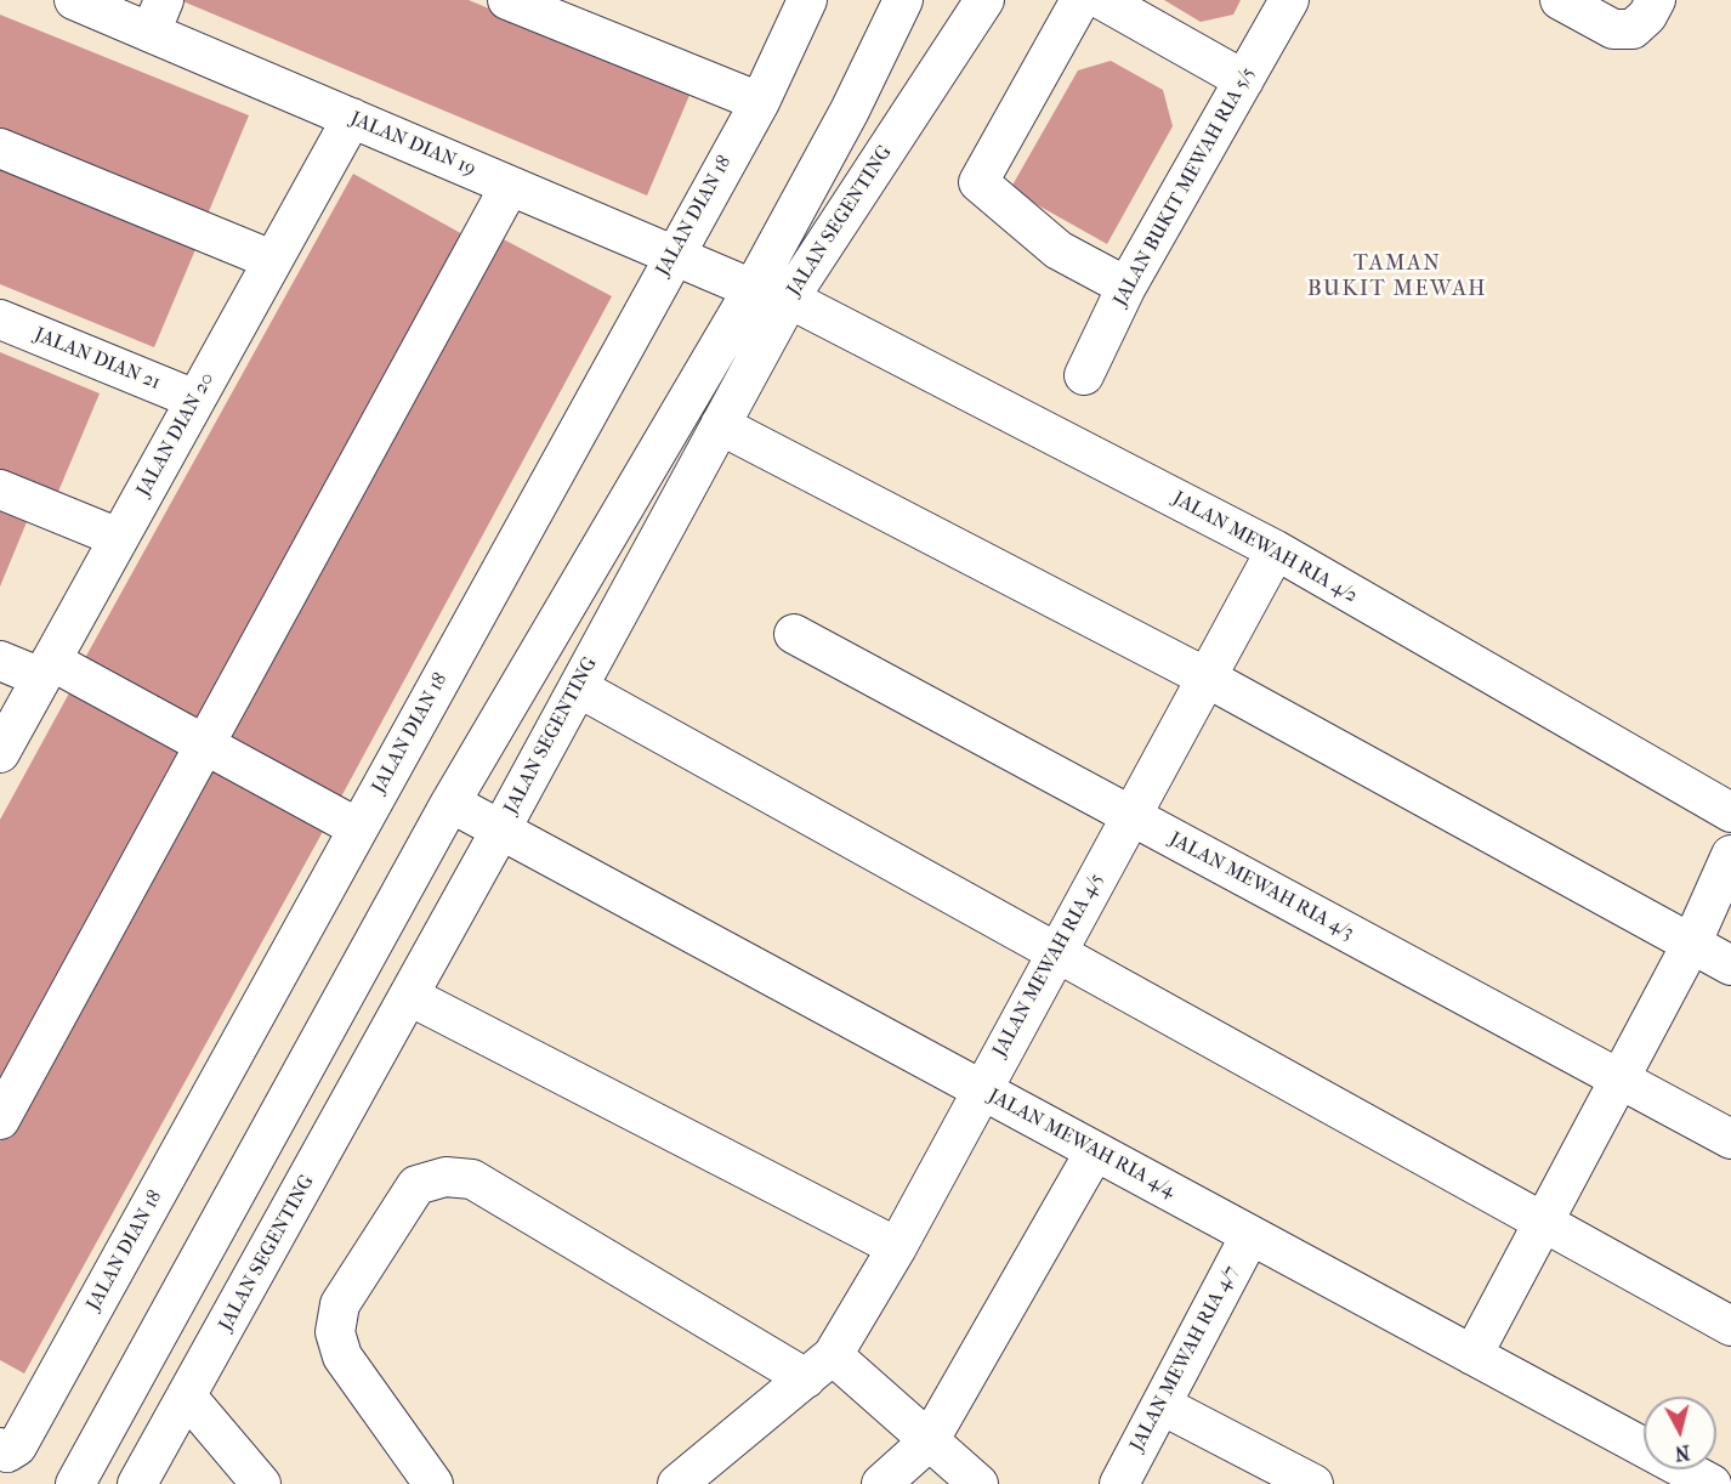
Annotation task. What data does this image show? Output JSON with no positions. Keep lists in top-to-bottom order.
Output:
{
  "streets": {
    "street": [
      "JALAN DIAN 19",
      "JALAN BUKIT MEWAH RIA 5/5",
      "JALAN DIAN 18",
      "JALAN SEGENTING",
      "JALAN DIAN 21",
      "JALAN DIAN 20",
      "JALAN MEWAH RIA 4/2",
      "JALAN MEWAH RIA 4/3",
      "JALAN MEWAH RIA 4/5",
      "JALAN MEWAH RIA 4/4",
      "JALAN MEWAH RIA 4/7"
    ]
  },
  "crossings": [
    ["JALAN DIAN 19", "JALAN DIAN 18"],
    ["JALAN DIAN 19", "JALAN SEGENTING"],
    ["JALAN DIAN 19", "JALAN DIAN 20"],
    ["JALAN SEGENTING", "JALAN MEWAH RIA 4/2"],
    ["JALAN SEGENTING", "JALAN MEWAH RIA 4/4"],
    ["JALAN DIAN 21", "JALAN DIAN 20"],
    ["JALAN MEWAH RIA 4/2", "JALAN MEWAH RIA 4/5"],
    ["JALAN MEWAH RIA 4/3", "JALAN MEWAH RIA 4/5"],
    ["JALAN MEWAH RIA 4/5", "JALAN MEWAH RIA 4/4"],
    ["JALAN MEWAH RIA 4/4", "JALAN MEWAH RIA 4/7"]
  ],
  "districts": ["TAMAN BUKIT MEWAH"],
  "north": "bottom"
}
